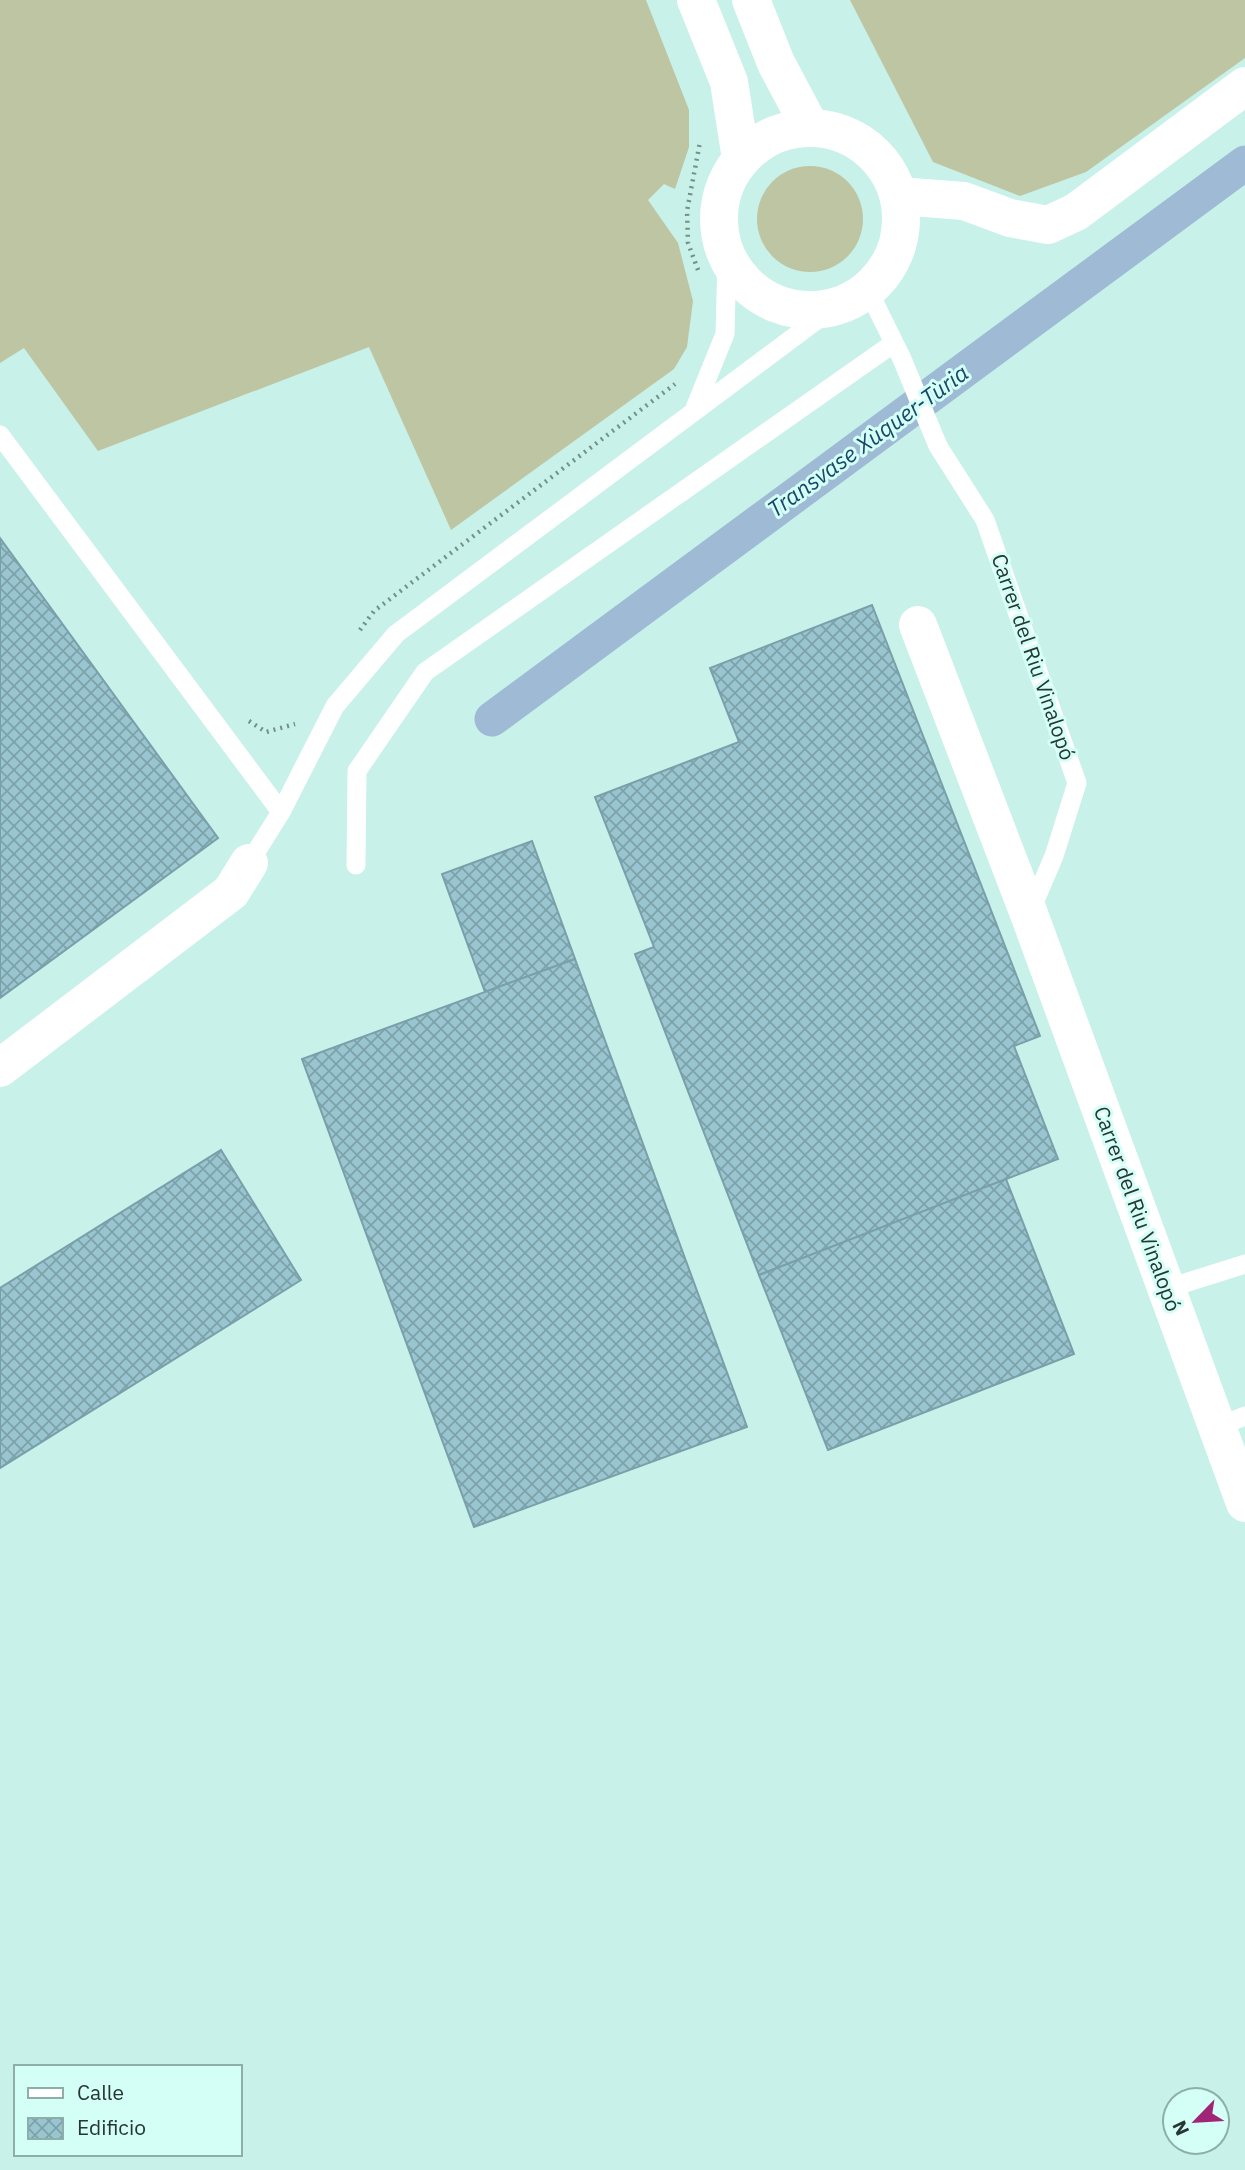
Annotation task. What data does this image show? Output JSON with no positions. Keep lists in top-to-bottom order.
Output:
{
  "streets": {
    "street": ["Carrer del Riu Vinalopó"]
  },
  "water": ["Transvase Xùquer-Tùria"],
  "legend": ["Calle", "Edificio"],
  "north": "bottom left"
}
